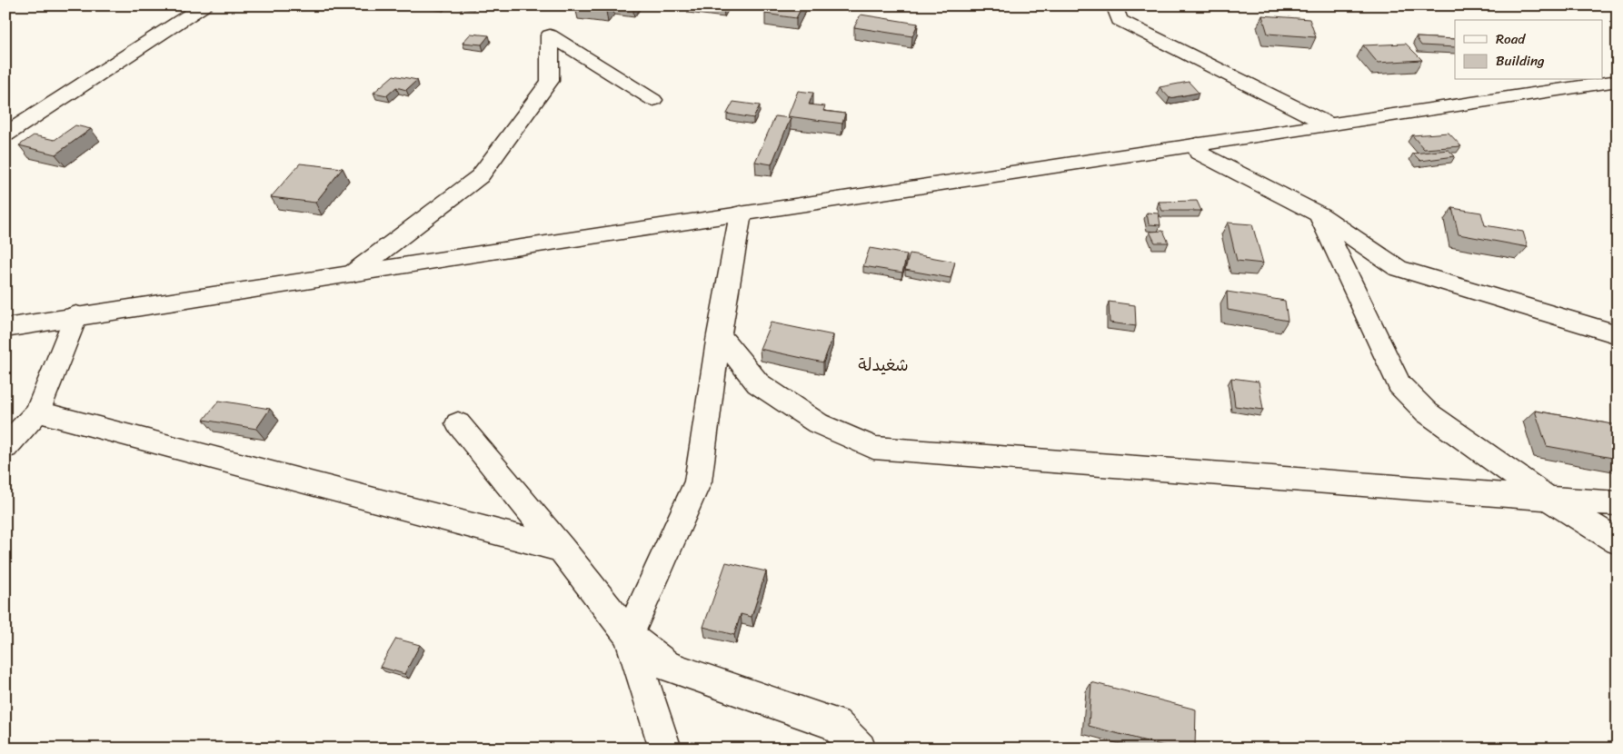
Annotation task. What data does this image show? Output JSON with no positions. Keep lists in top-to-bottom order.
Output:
{
  "districts": ["شغيدلة"],
  "legend": ["Road", "Building"]
}
